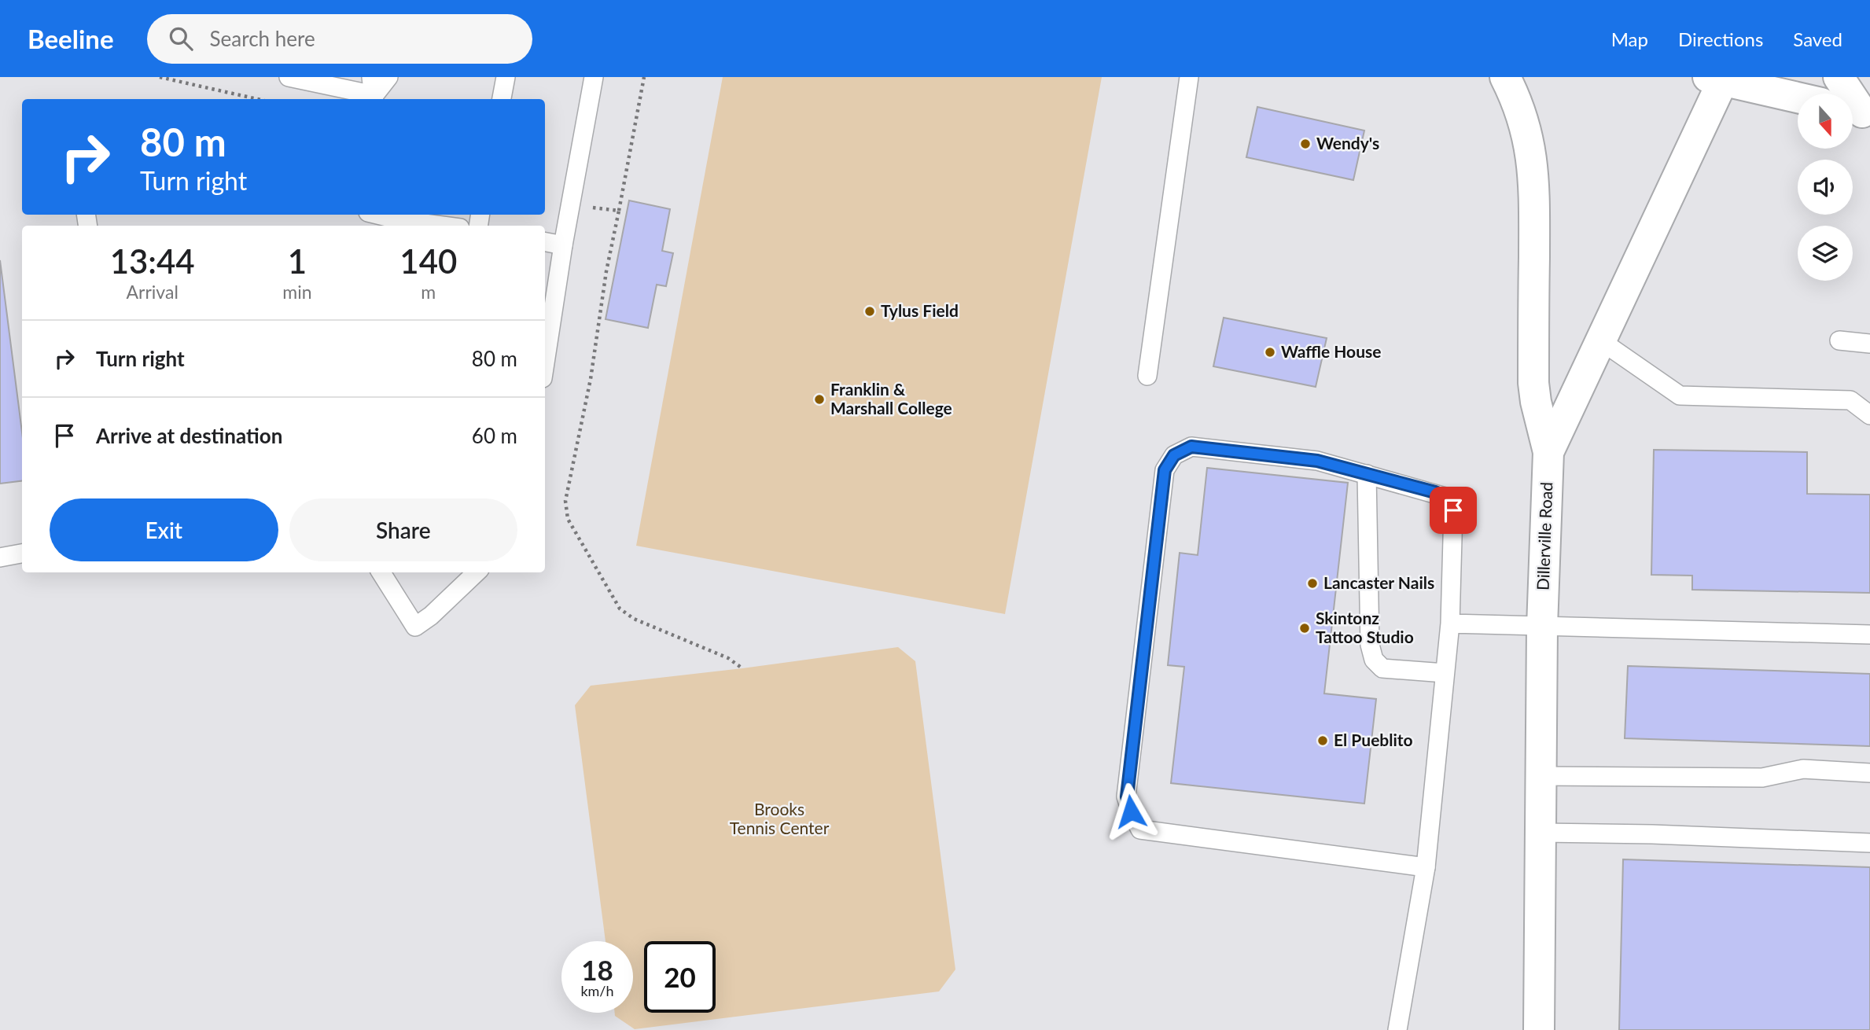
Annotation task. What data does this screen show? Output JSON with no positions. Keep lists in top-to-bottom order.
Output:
{
  "streets": {
    "main road": ["Dillerville Road"]
  },
  "parks": ["Brooks Tennis Center"],
  "places": [
    "Wendy's",
    "Tylus Field",
    "Waffle House",
    "Franklin & Marshall College",
    "Lancaster Nails",
    "Skintonz Tattoo Studio",
    "El Pueblito"
  ],
  "north": "bottom",
  "page": {
    "header": "Beeline",
    "search": "Search here",
    "nav": ["Map", "Directions", "Saved"],
    "turn": ["80 m", "Turn right"],
    "eta": [
      "13:44",
      "Arrival",
      "1",
      "min",
      "140",
      "m"
    ],
    "list": [
      {
        "name": "Turn right",
        "value": "80 m"
      },
      {
        "name": "Arrive at destination",
        "value": "60 m"
      }
    ],
    "buttons": ["Exit", "Share"],
    "speed": "18 km/h",
    "limit": "20"
  }
}
